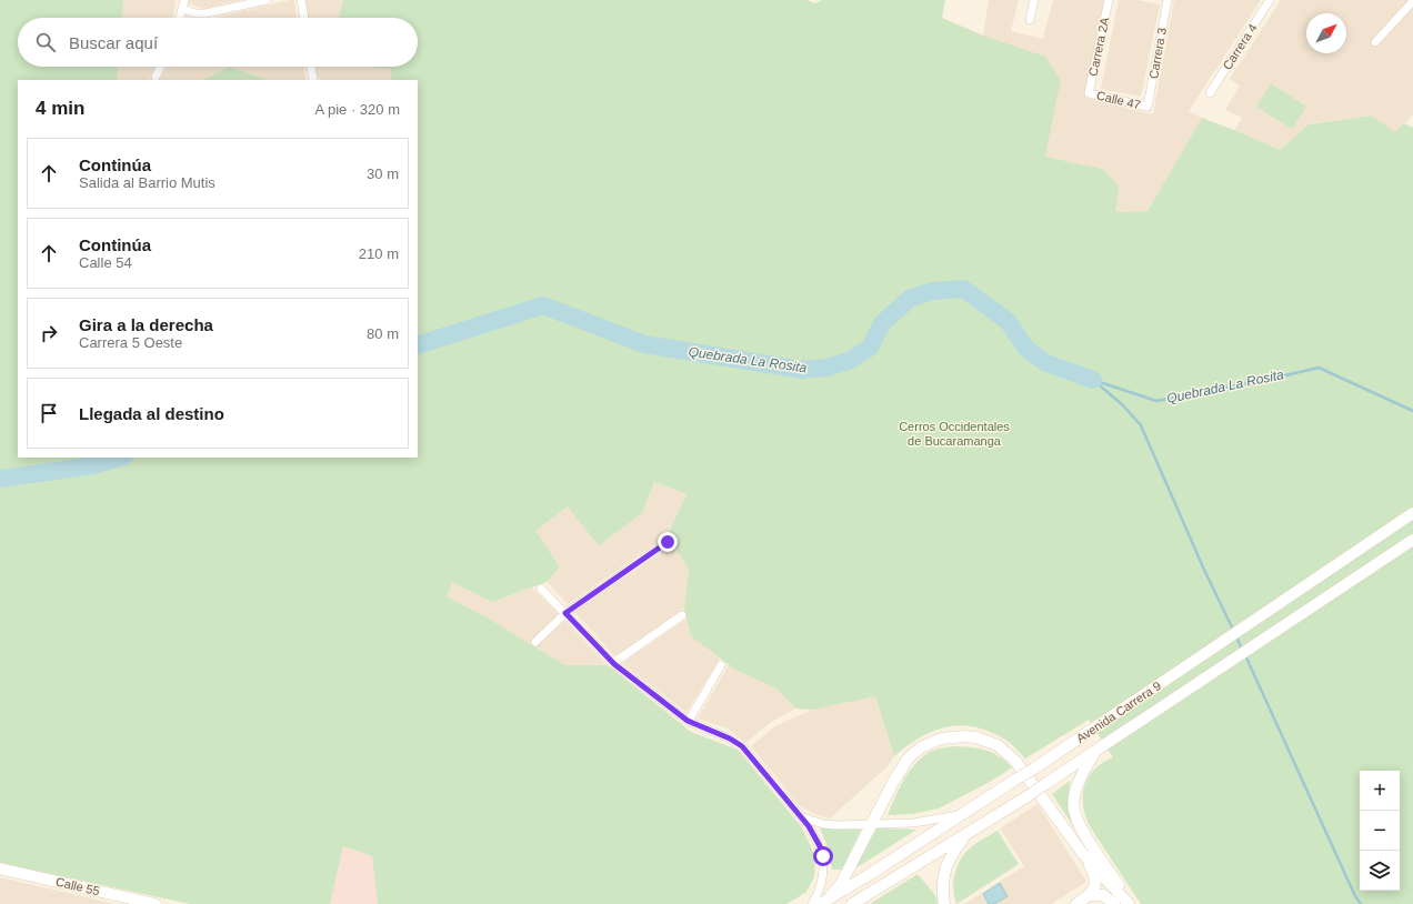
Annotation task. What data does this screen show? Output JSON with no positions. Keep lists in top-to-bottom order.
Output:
{
  "streets": {
    "main road": ["Avenida Carrera 9", "Calle 55"],
    "street": [
      "Carrera 2A",
      "Carrera 4",
      "Carrera 3",
      "Calle 47"
    ]
  },
  "crossings": [
    ["Carrera 2A", "Calle 47"],
    ["Carrera 3", "Calle 47"]
  ],
  "water": ["Quebrada La Rosita"],
  "parks": ["Cerros Occidentales de Bucaramanga"],
  "north": "top right",
  "page": {
    "search": "Buscar aquí",
    "heading": ["4 min", "A pie · 320 m"],
    "list": [
      ["Continúa", "Salida al Barrio Mutis", "30 m"],
      ["Continúa", "Calle 54", "210 m"],
      ["Gira a la derecha", "Carrera 5 Oeste", "80 m"],
      "Llegada al destino"
    ],
    "map_buttons": ["+", "−"]
  }
}
